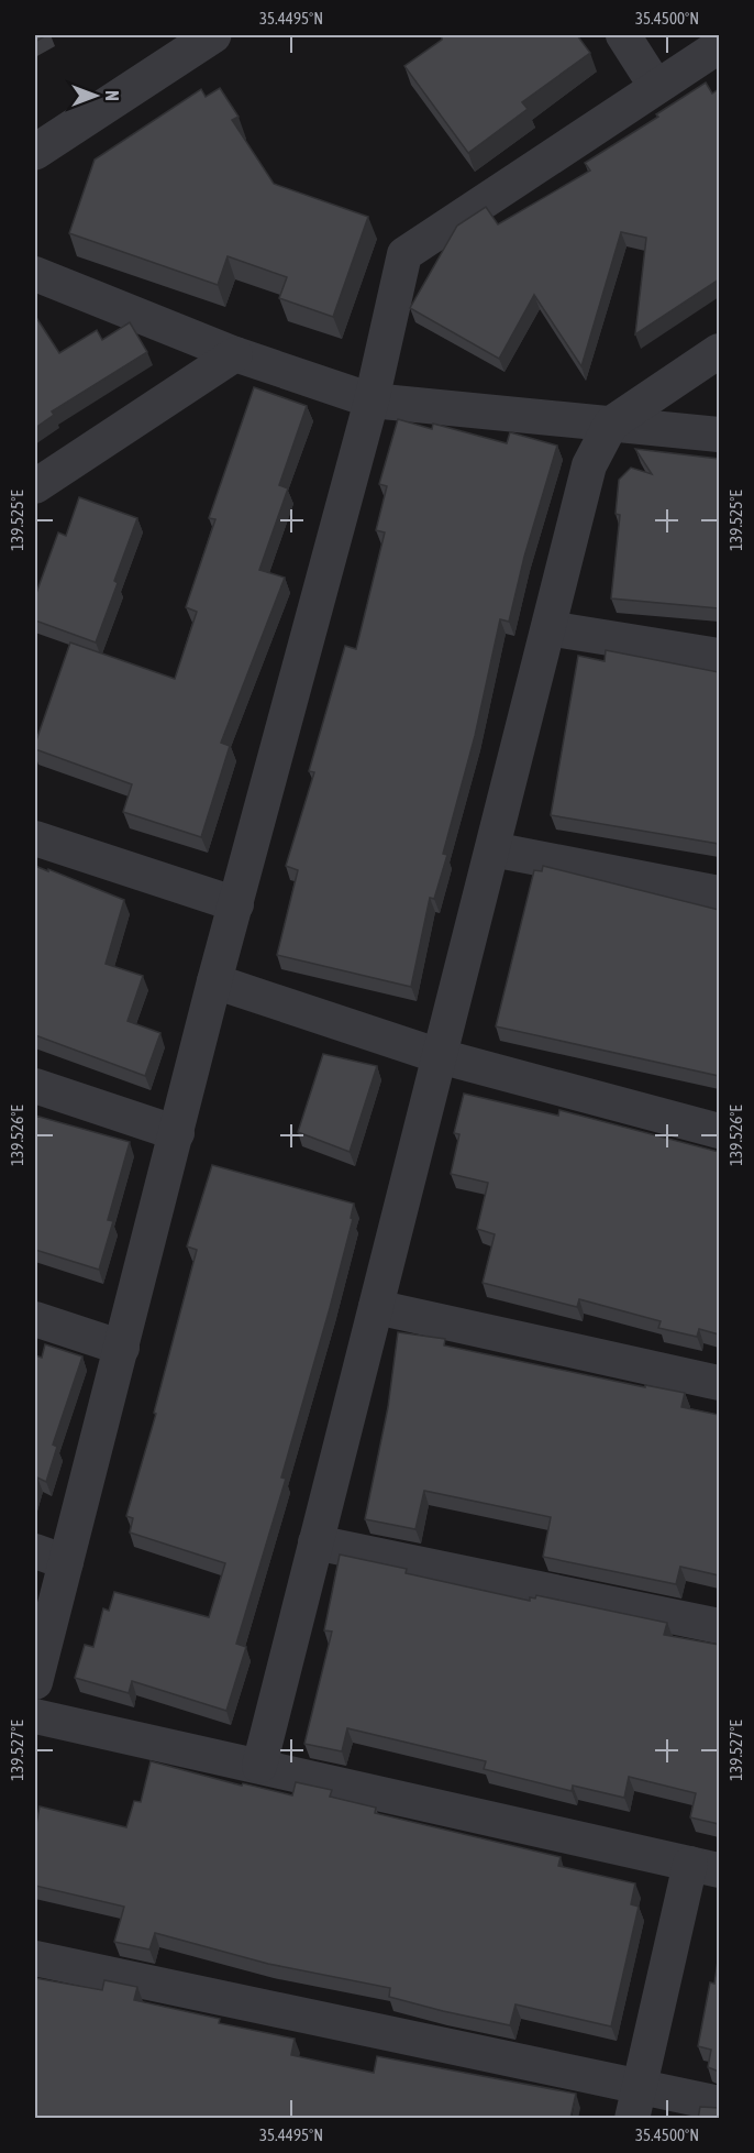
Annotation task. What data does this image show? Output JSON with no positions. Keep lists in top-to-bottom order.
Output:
{
  "north": "right",
  "coordinates": [
    "35.4495°N",
    "35.4500°N",
    "139.525°E",
    "139.526°E",
    "139.527°E"
  ]
}
